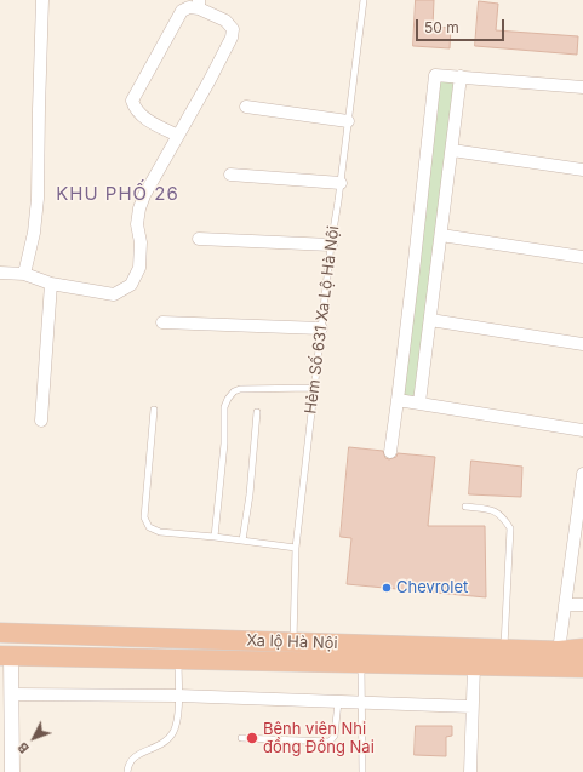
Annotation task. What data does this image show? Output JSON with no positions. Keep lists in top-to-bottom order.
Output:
{
  "streets": {
    "highway": ["Xa lộ Hà Nội"],
    "lane": ["Hẻm Số 631 Xa Lộ Hà Nội"]
  },
  "crossings": [
    ["Hẻm Số 631 Xa Lộ Hà Nội", "Xa lộ Hà Nội"]
  ],
  "districts": ["KHU PHỐ 26"],
  "places": ["Chevrolet", "Bệnh viện Nhi đồng Đồng Nai"],
  "scale_bar": "50 m",
  "north": "bottom left"
}
